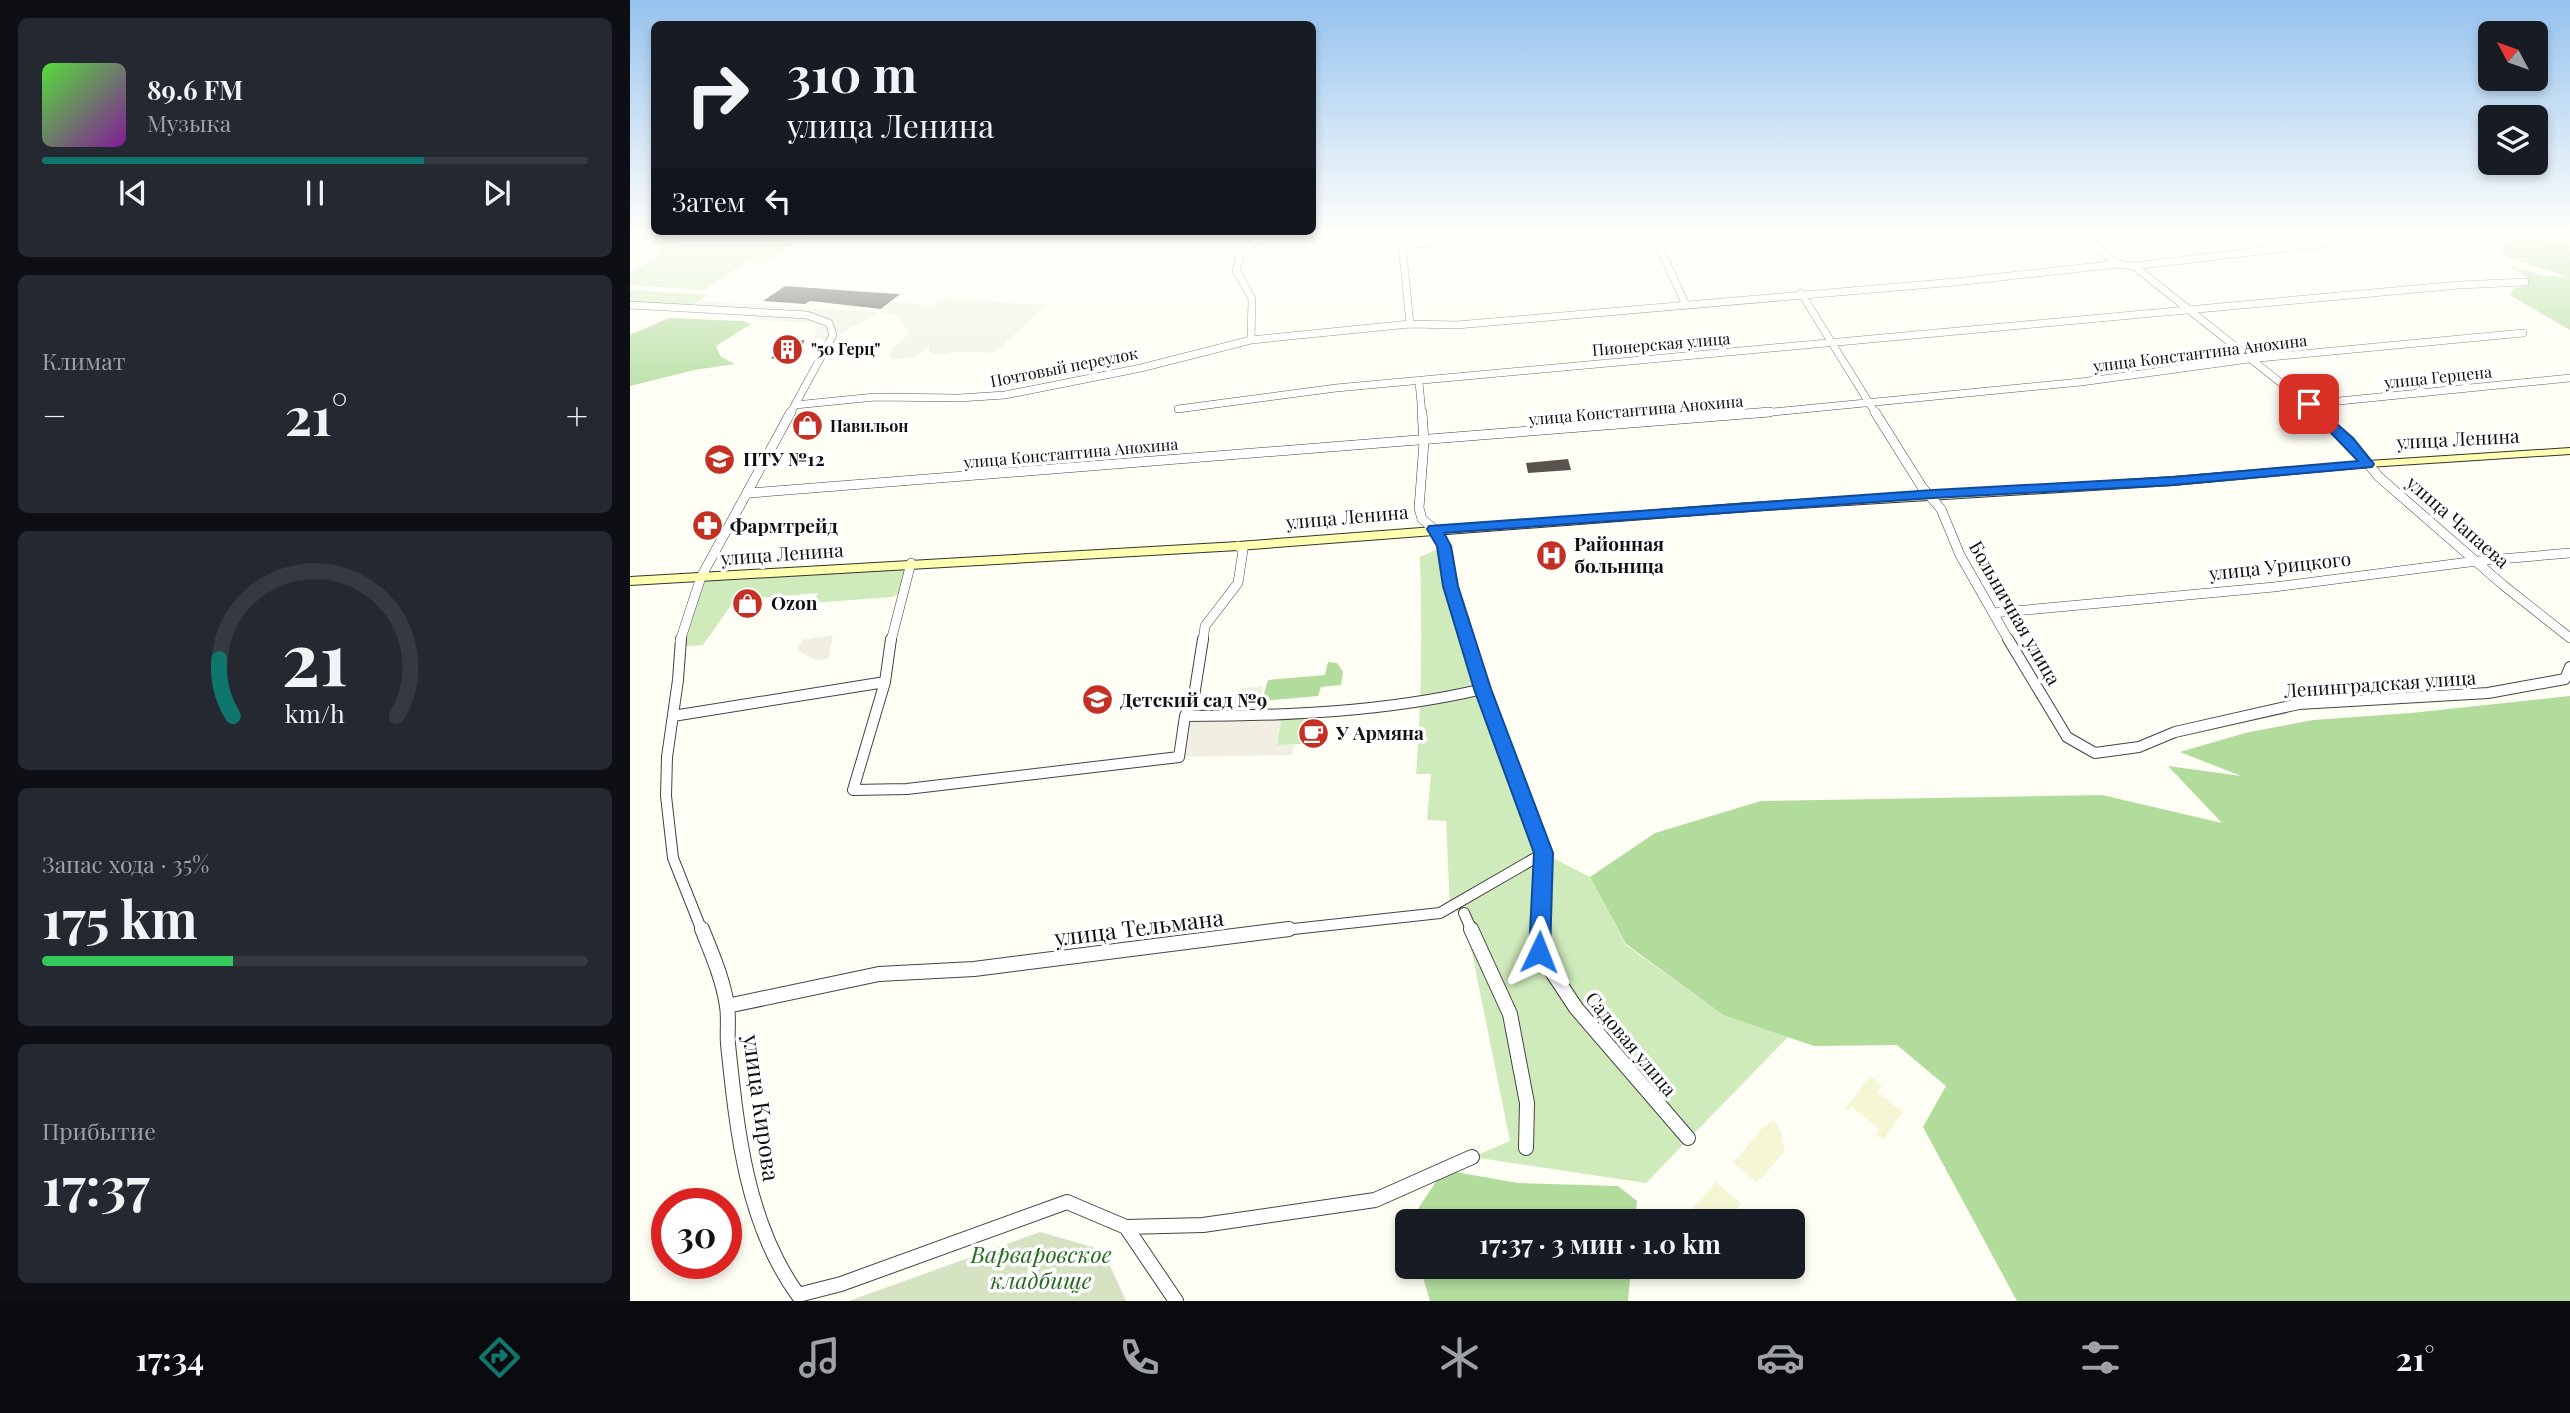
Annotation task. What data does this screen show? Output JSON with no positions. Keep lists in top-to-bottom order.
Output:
{
  "streets": {
    "main road": ["улица Ленина"],
    "street": [
      "Пионерская улица",
      "улица Константина Анохина",
      "Почтовый переулок",
      "улица Герцена",
      "улица Чапаева",
      "улица Урицкого",
      "Больничная улица",
      "Ленинградская улица",
      "улица Тельмана",
      "Садовая улица",
      "улица Кирова"
    ]
  },
  "crossings": [
    ["Пионерская улица", "улица Чапаева"],
    ["Пионерская улица", "Больничная улица"],
    ["Пионерская улица", "Садовая улица"],
    ["улица Константина Анохина", "улица Чапаева"],
    ["улица Константина Анохина", "Больничная улица"],
    ["улица Константина Анохина", "Садовая улица"],
    ["улица Константина Анохина", "улица Кирова"],
    ["Почтовый переулок", "улица Кирова"],
    ["улица Герцена", "улица Чапаева"],
    ["улица Ленина", "улица Чапаева"],
    ["улица Ленина", "Больничная улица"],
    ["улица Ленина", "Садовая улица"],
    ["улица Ленина", "улица Кирова"],
    ["улица Чапаева", "улица Урицкого"],
    ["улица Урицкого", "Больничная улица"],
    ["Больничная улица", "Ленинградская улица"],
    ["улица Тельмана", "Садовая улица"],
    ["улица Тельмана", "улица Кирова"]
  ],
  "parks": ["Варваровское кладбище"],
  "places": {
    "building": ["\"50 Герц\""],
    "shop": ["Павильон", "Ozon"],
    "school or university": ["ПТУ №12", "Детский сад №9"],
    "pharmacy": ["Фармтрейд"],
    "hospital": ["Районная больница"],
    "cafe": ["У Армяна"]
  },
  "north": "top left",
  "page": {
    "turn": ["310 m", "улица Ленина"],
    "song": ["89.6 FM", "Музыка"],
    "then": "Затем",
    "tile": [
      "Климат",
      ["Запас хода · 35%", "175 km"],
      ["Прибытие", "17:37"]
    ],
    "heat": ["−", "21°", "+"],
    "limit": "30",
    "trip": "17:37 · 3 мин · 1.0 km",
    "tabs": ["17:34", "21°"],
    "gauge": ["21", "km/h"]
  }
}
